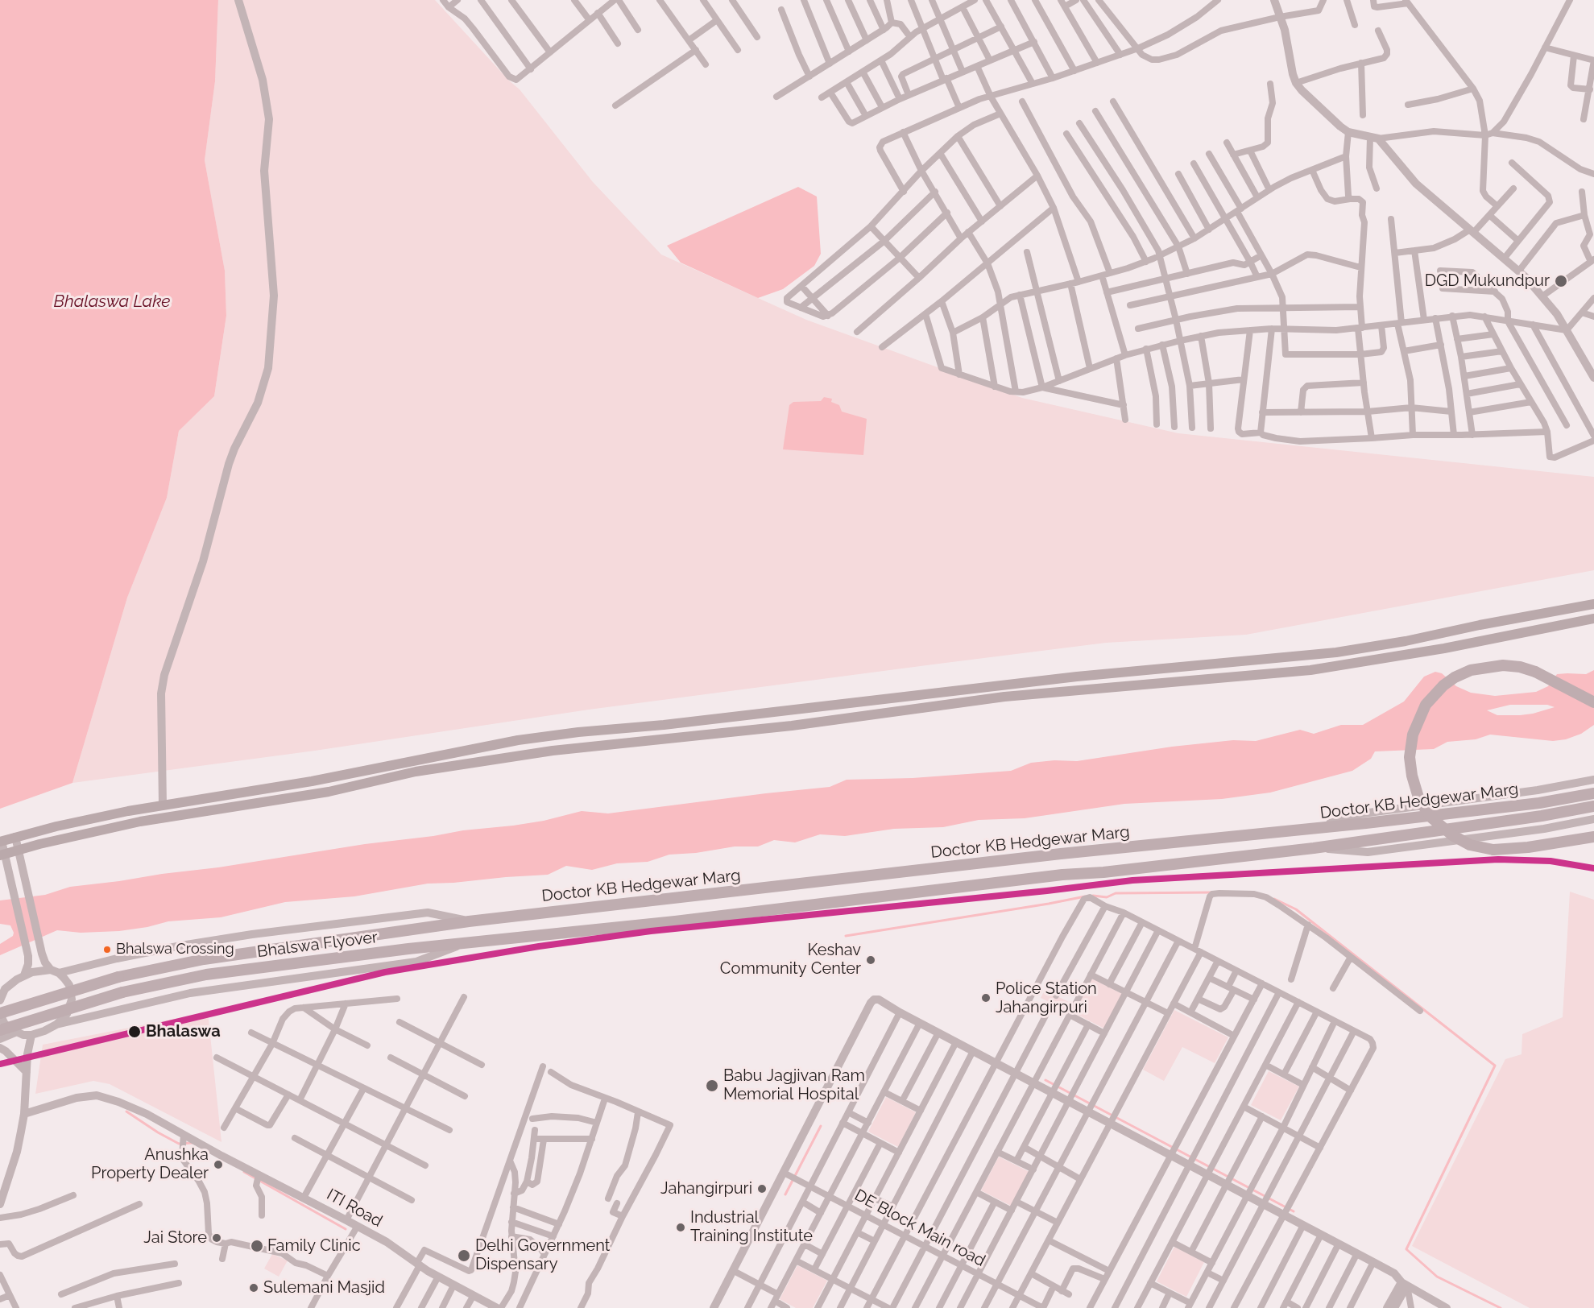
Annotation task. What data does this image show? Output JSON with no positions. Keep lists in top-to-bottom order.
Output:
{
  "streets": {
    "highway": ["Doctor KB Hedgewar Marg", "Bhalswa Flyover"],
    "street": ["ITI Road", "DE Block Main road"]
  },
  "crossings": [
    ["Doctor KB Hedgewar Marg", "Bhalswa Flyover"]
  ],
  "water": ["Bhalaswa Lake"],
  "places": [
    "DGD Mukundpur",
    "Bhalswa Crossing",
    "Keshav Community Center",
    "Police Station Jahangirpuri",
    "Bhalaswa",
    "Babu Jagjivan Ram Memorial Hospital",
    "Anushka Property Dealer",
    "Jahangirpuri",
    "Industrial Training Institute",
    "Jai Store",
    "Family Clinic",
    "Delhi Government Dispensary",
    "Sulemani Masjid"
  ]
}
